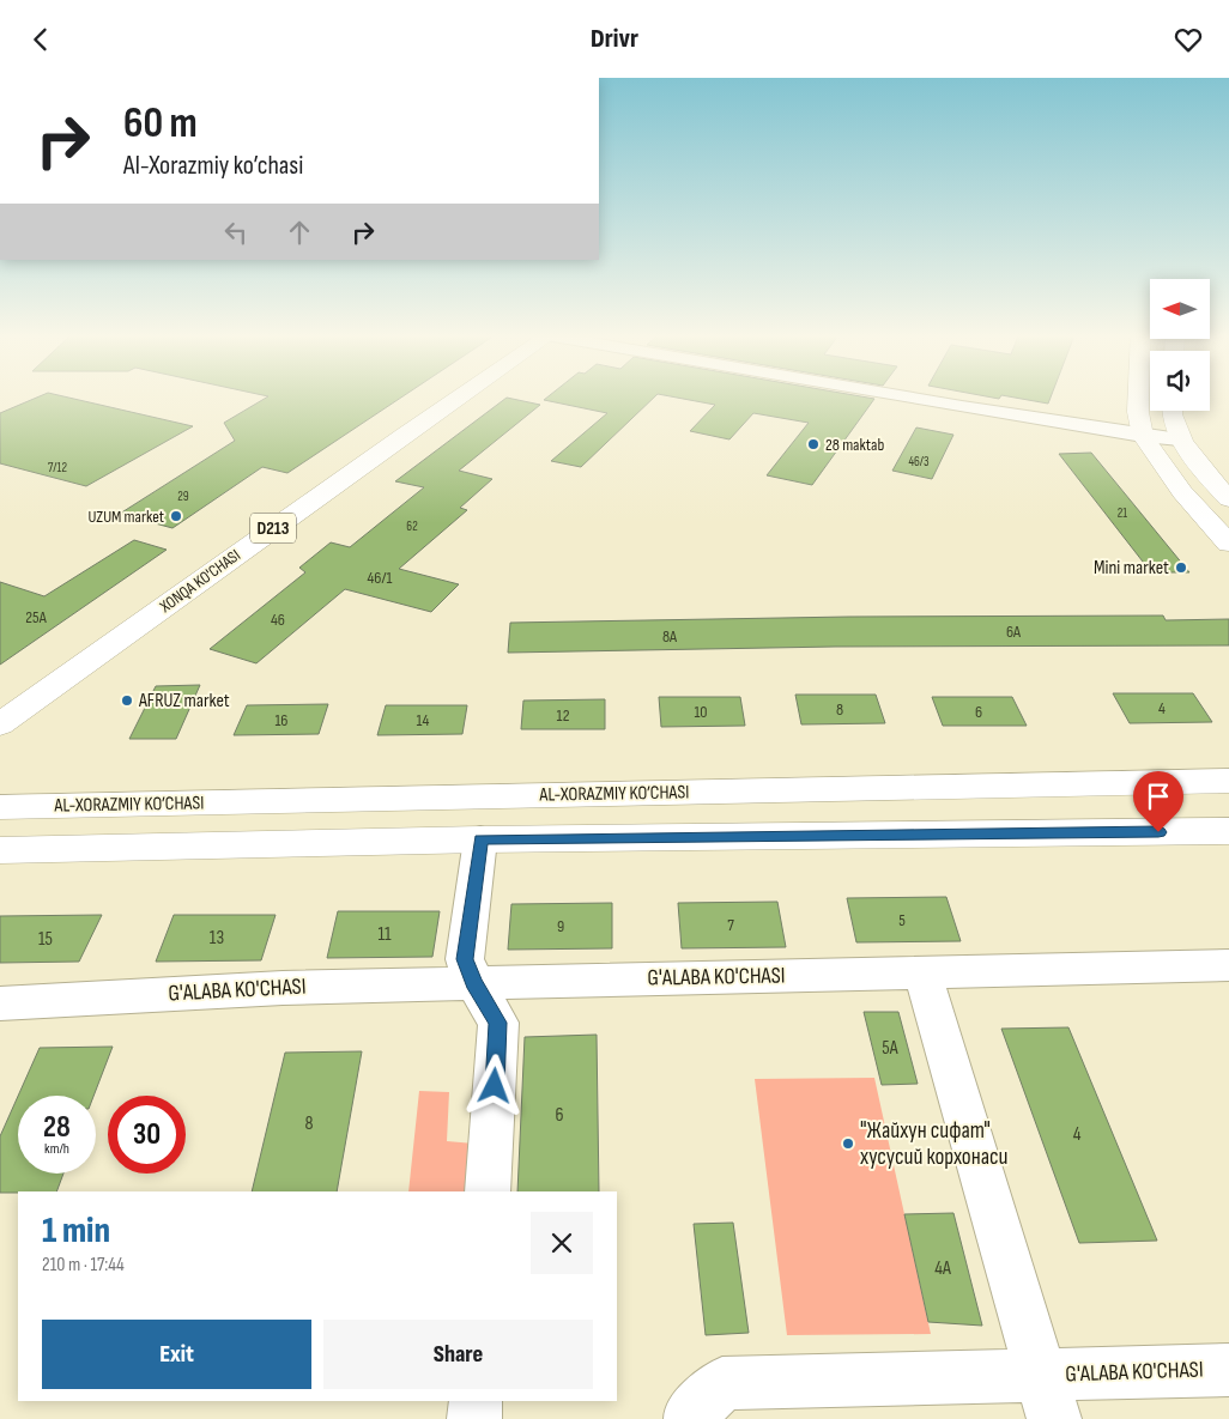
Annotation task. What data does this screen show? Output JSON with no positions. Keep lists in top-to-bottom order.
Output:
{
  "streets": {
    "main road": ["D213", "XONQA KO'CHASI", "AL-XORAZMIY KO’CHASI"],
    "street": ["G'ALABA KO'CHASI"]
  },
  "places": [
    "28 maktab",
    "UZUM market",
    "Mini market",
    "AFRUZ market",
    "\"Жайхун сифат\" хусусий корхонаси"
  ],
  "house_numbers": [
    "46/3",
    "7/12",
    "29",
    "21",
    "62",
    "46/1",
    "25A",
    "46",
    "6А",
    "8А",
    "4",
    "8",
    "10",
    "6",
    "12",
    "16",
    "14",
    "5",
    "7",
    "9",
    "11",
    "13",
    "15",
    "5A",
    "6",
    "8",
    "4",
    "4A"
  ],
  "north": "left",
  "page": {
    "header": "Drivr",
    "turn": ["60 m", "Al-Xorazmiy ko’chasi"],
    "speed": "28 km/h",
    "limit": "30",
    "heading": ["1 min", "210 m · 17:44"],
    "buttons": ["Exit", "Share"]
  }
}
